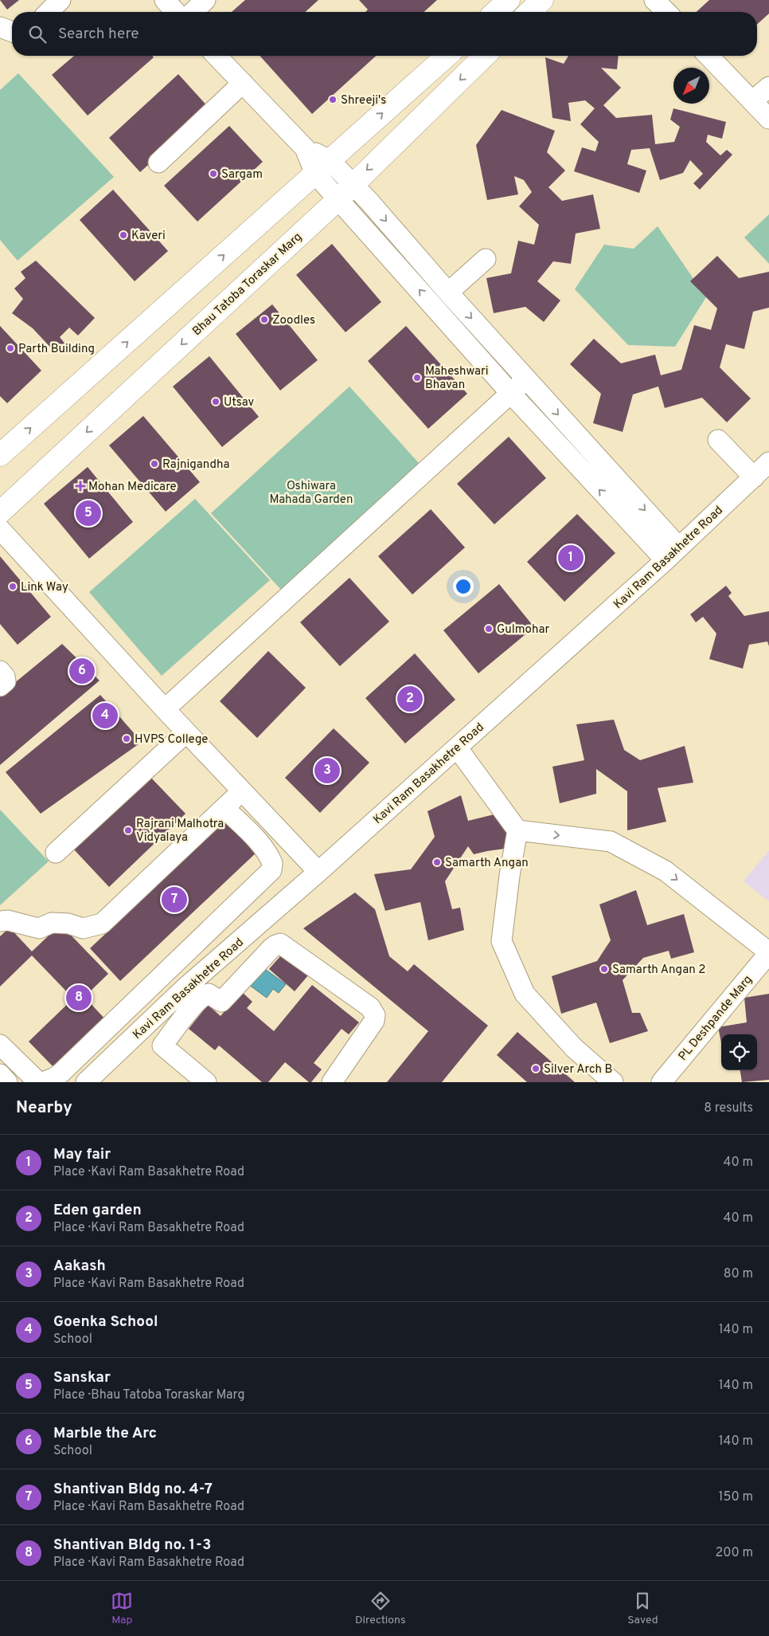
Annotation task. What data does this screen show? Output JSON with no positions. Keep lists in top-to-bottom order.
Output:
{
  "streets": {
    "main road": ["Bhau Tatoba Toraskar Marg"],
    "street": ["Kavi Ram Basakhetre Road", "PL Deshpande Marg"]
  },
  "parks": ["Oshiwara Mahada Garden"],
  "places": {
    "other": [
      "Shreeji's",
      "Sargam",
      "Kaveri",
      "Zoodles",
      "Parth Building",
      "Maheshwari Bhavan",
      "Utsav",
      "Rajnigandha",
      "Link Way",
      "Gulmohar",
      "HVPS College",
      "Rajrani Malhotra Vidyalaya",
      "Samarth Angan",
      "Samarth Angan 2",
      "Silver Arch B"
    ],
    "health": ["Mohan Medicare"]
  },
  "north": "bottom left",
  "page": {
    "search": "Search here",
    "pins": [
      "5",
      "1",
      "6",
      "2",
      "4",
      "3",
      "7",
      "8"
    ],
    "heading": ["Nearby", "8 results"],
    "list": [
      {
        "mark": "1",
        "name": "May fair",
        "note": "Place · Kavi Ram Basakhetre Road",
        "value": "40 m"
      },
      {
        "mark": "2",
        "name": "Eden garden",
        "note": "Place · Kavi Ram Basakhetre Road",
        "value": "40 m"
      },
      {
        "mark": "3",
        "name": "Aakash",
        "note": "Place · Kavi Ram Basakhetre Road",
        "value": "80 m"
      },
      {
        "mark": "4",
        "name": "Goenka School",
        "note": "School",
        "value": "140 m"
      },
      {
        "mark": "5",
        "name": "Sanskar",
        "note": "Place · Bhau Tatoba Toraskar Marg",
        "value": "140 m"
      },
      {
        "mark": "6",
        "name": "Marble the Arc",
        "note": "School",
        "value": "140 m"
      },
      {
        "mark": "7",
        "name": "Shantivan Bldg no. 4-7",
        "note": "Place · Kavi Ram Basakhetre Road",
        "value": "150 m"
      },
      {
        "mark": "8",
        "name": "Shantivan Bldg no. 1-3",
        "note": "Place · Kavi Ram Basakhetre Road",
        "value": "200 m"
      }
    ],
    "nav": ["Map", "Directions", "Saved"]
  }
}
